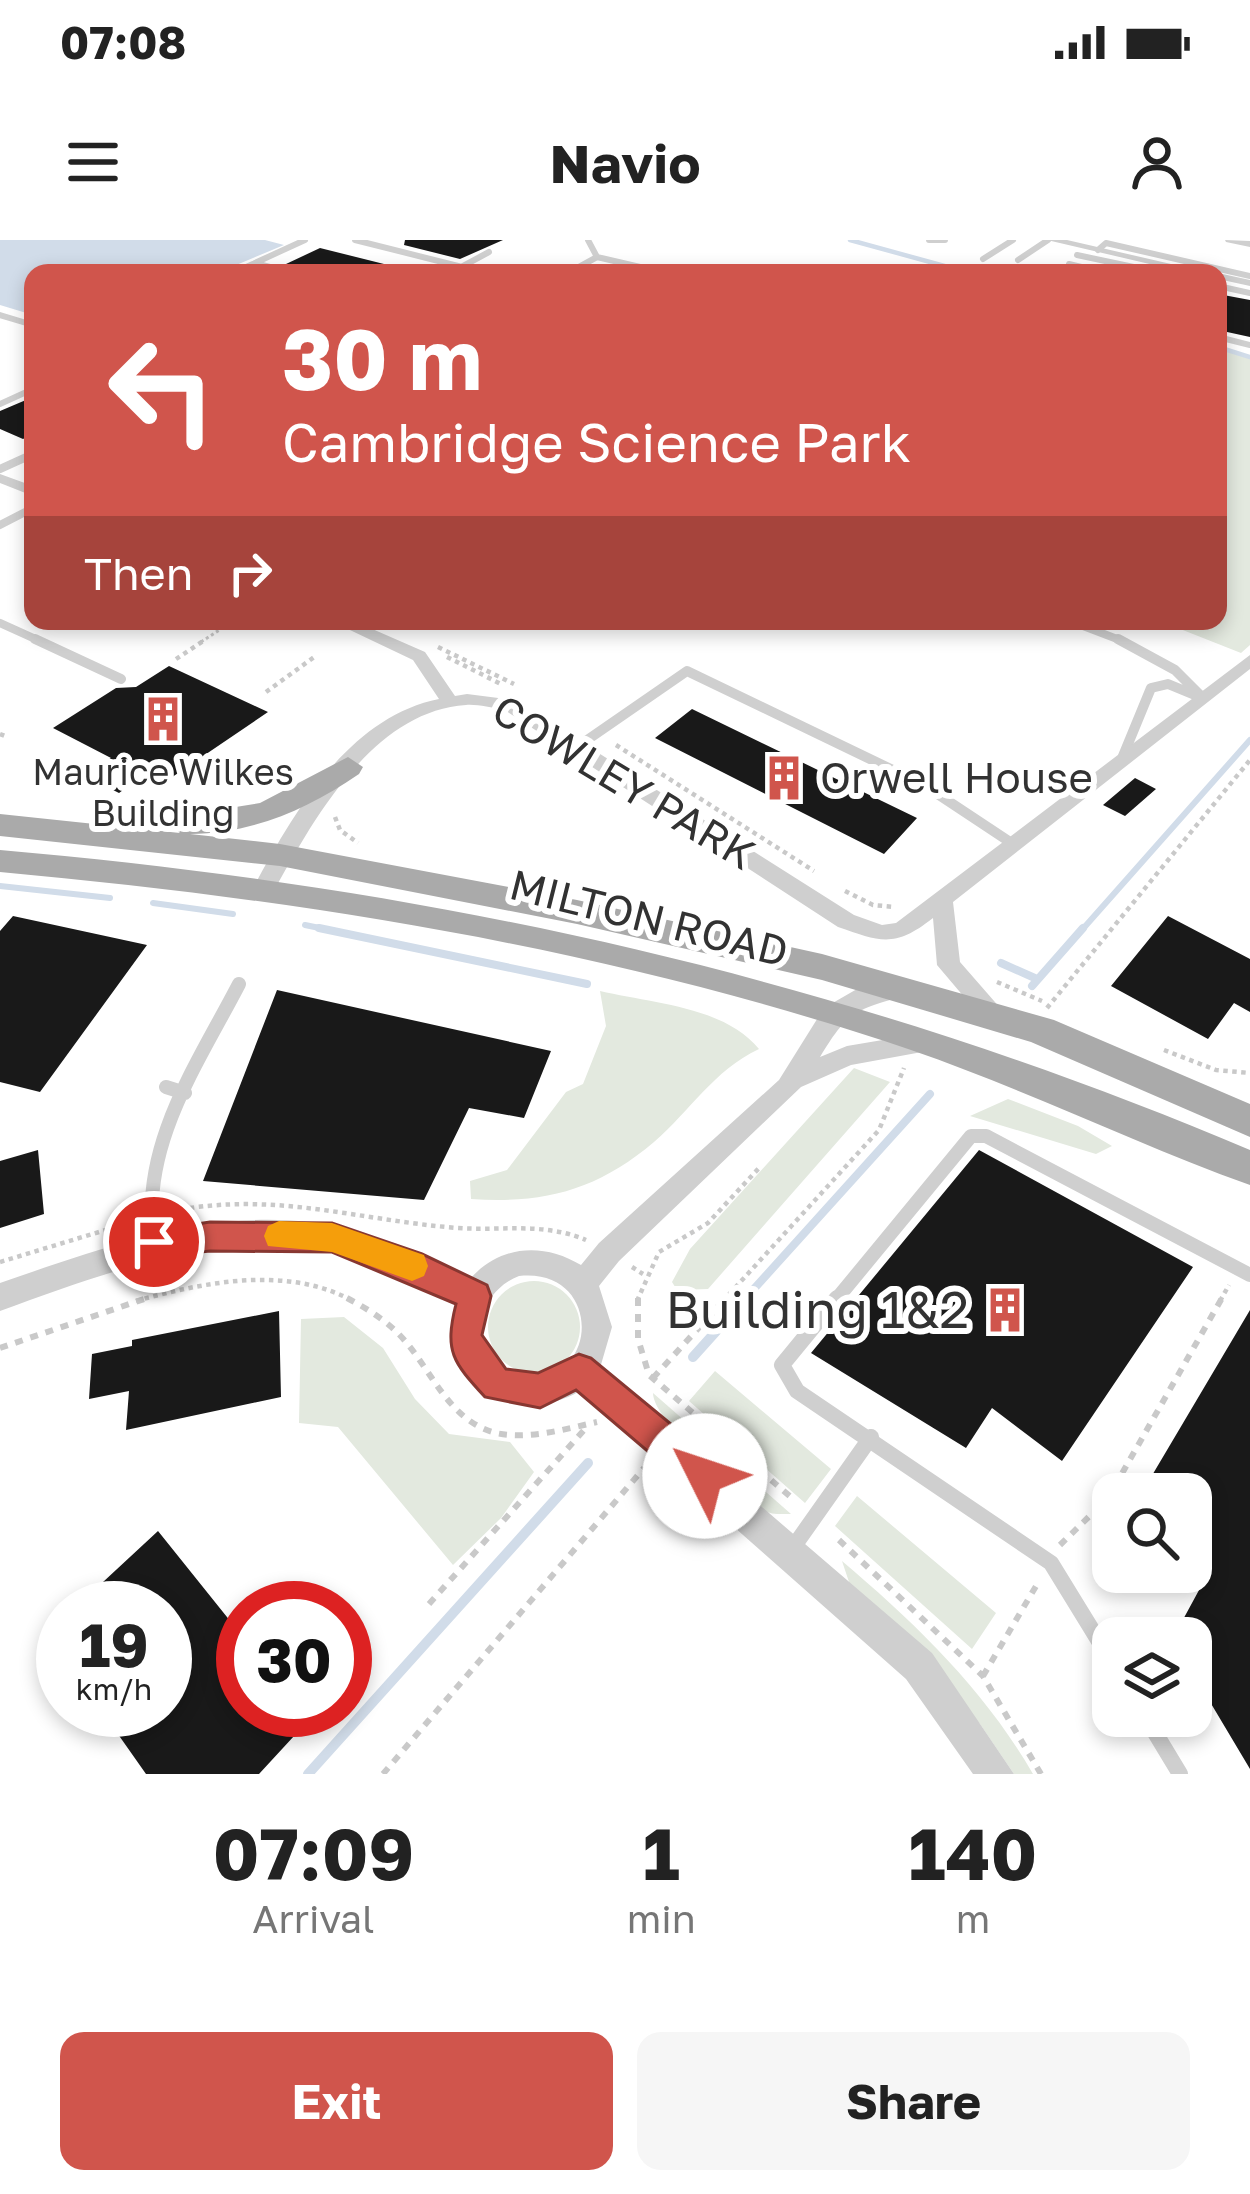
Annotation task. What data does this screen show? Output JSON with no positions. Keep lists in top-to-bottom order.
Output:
{
  "streets": {
    "main road": ["MILTON ROAD"],
    "street": ["COWLEY PARK"]
  },
  "crossings": [
    ["COWLEY PARK", "MILTON ROAD"]
  ],
  "places": {
    "building": ["Maurice Wilkes Building", "Orwell House", "Building 1&2"]
  },
  "page": {
    "status": "07:08",
    "header": "Navio",
    "turn": ["30 m", "Cambridge Science Park"],
    "then": "Then",
    "speed": "19 km/h",
    "limit": "30",
    "eta": [
      "07:09",
      "Arrival",
      "1",
      "min",
      "140",
      "m"
    ],
    "buttons": ["Exit", "Share"]
  }
}
